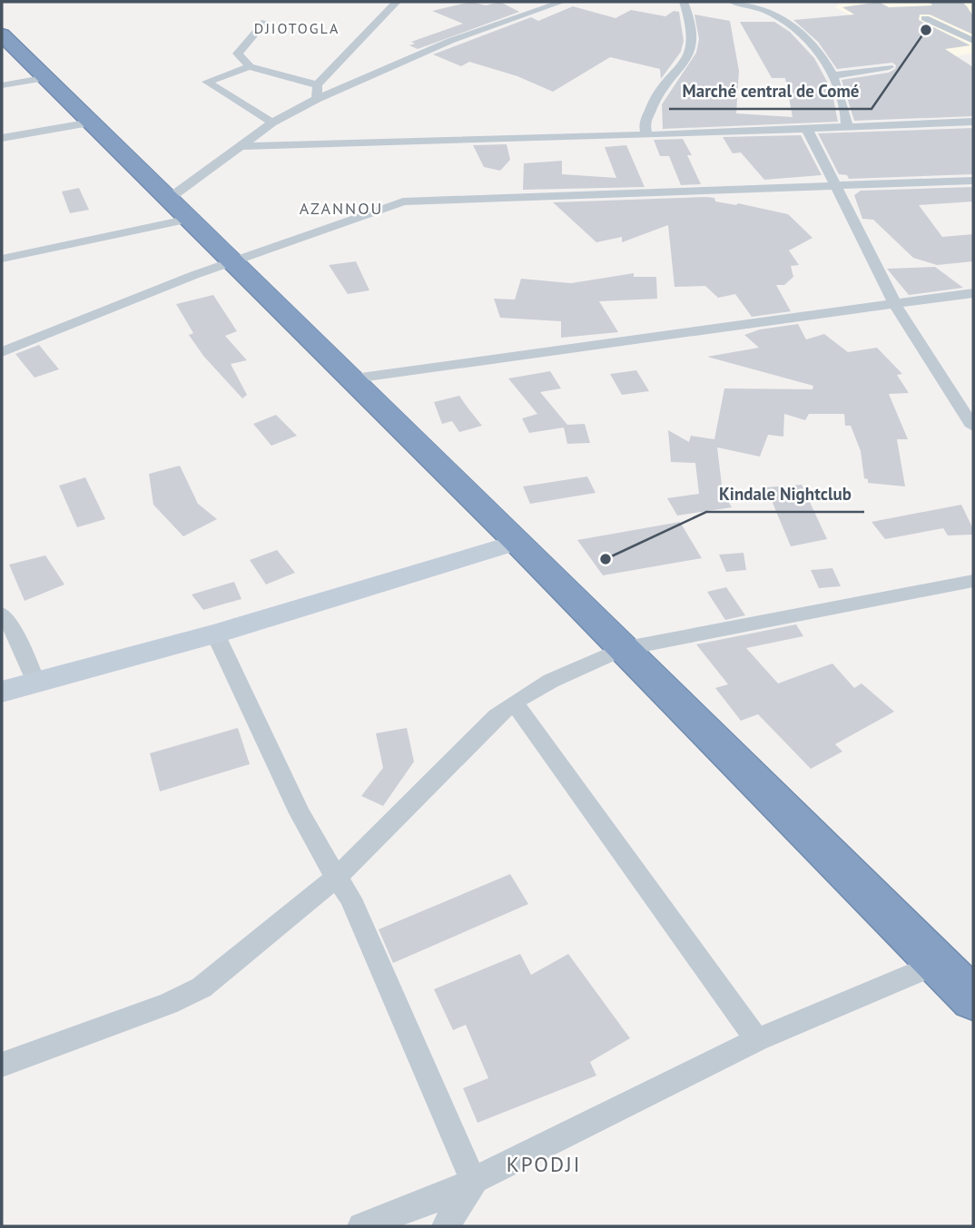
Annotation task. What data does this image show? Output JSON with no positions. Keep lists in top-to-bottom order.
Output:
{
  "districts": ["DJIOTOGLA", "AZANNOU", "KPODJI"],
  "places": ["Marché central de Comé", "Kindale Nightclub"]
}
